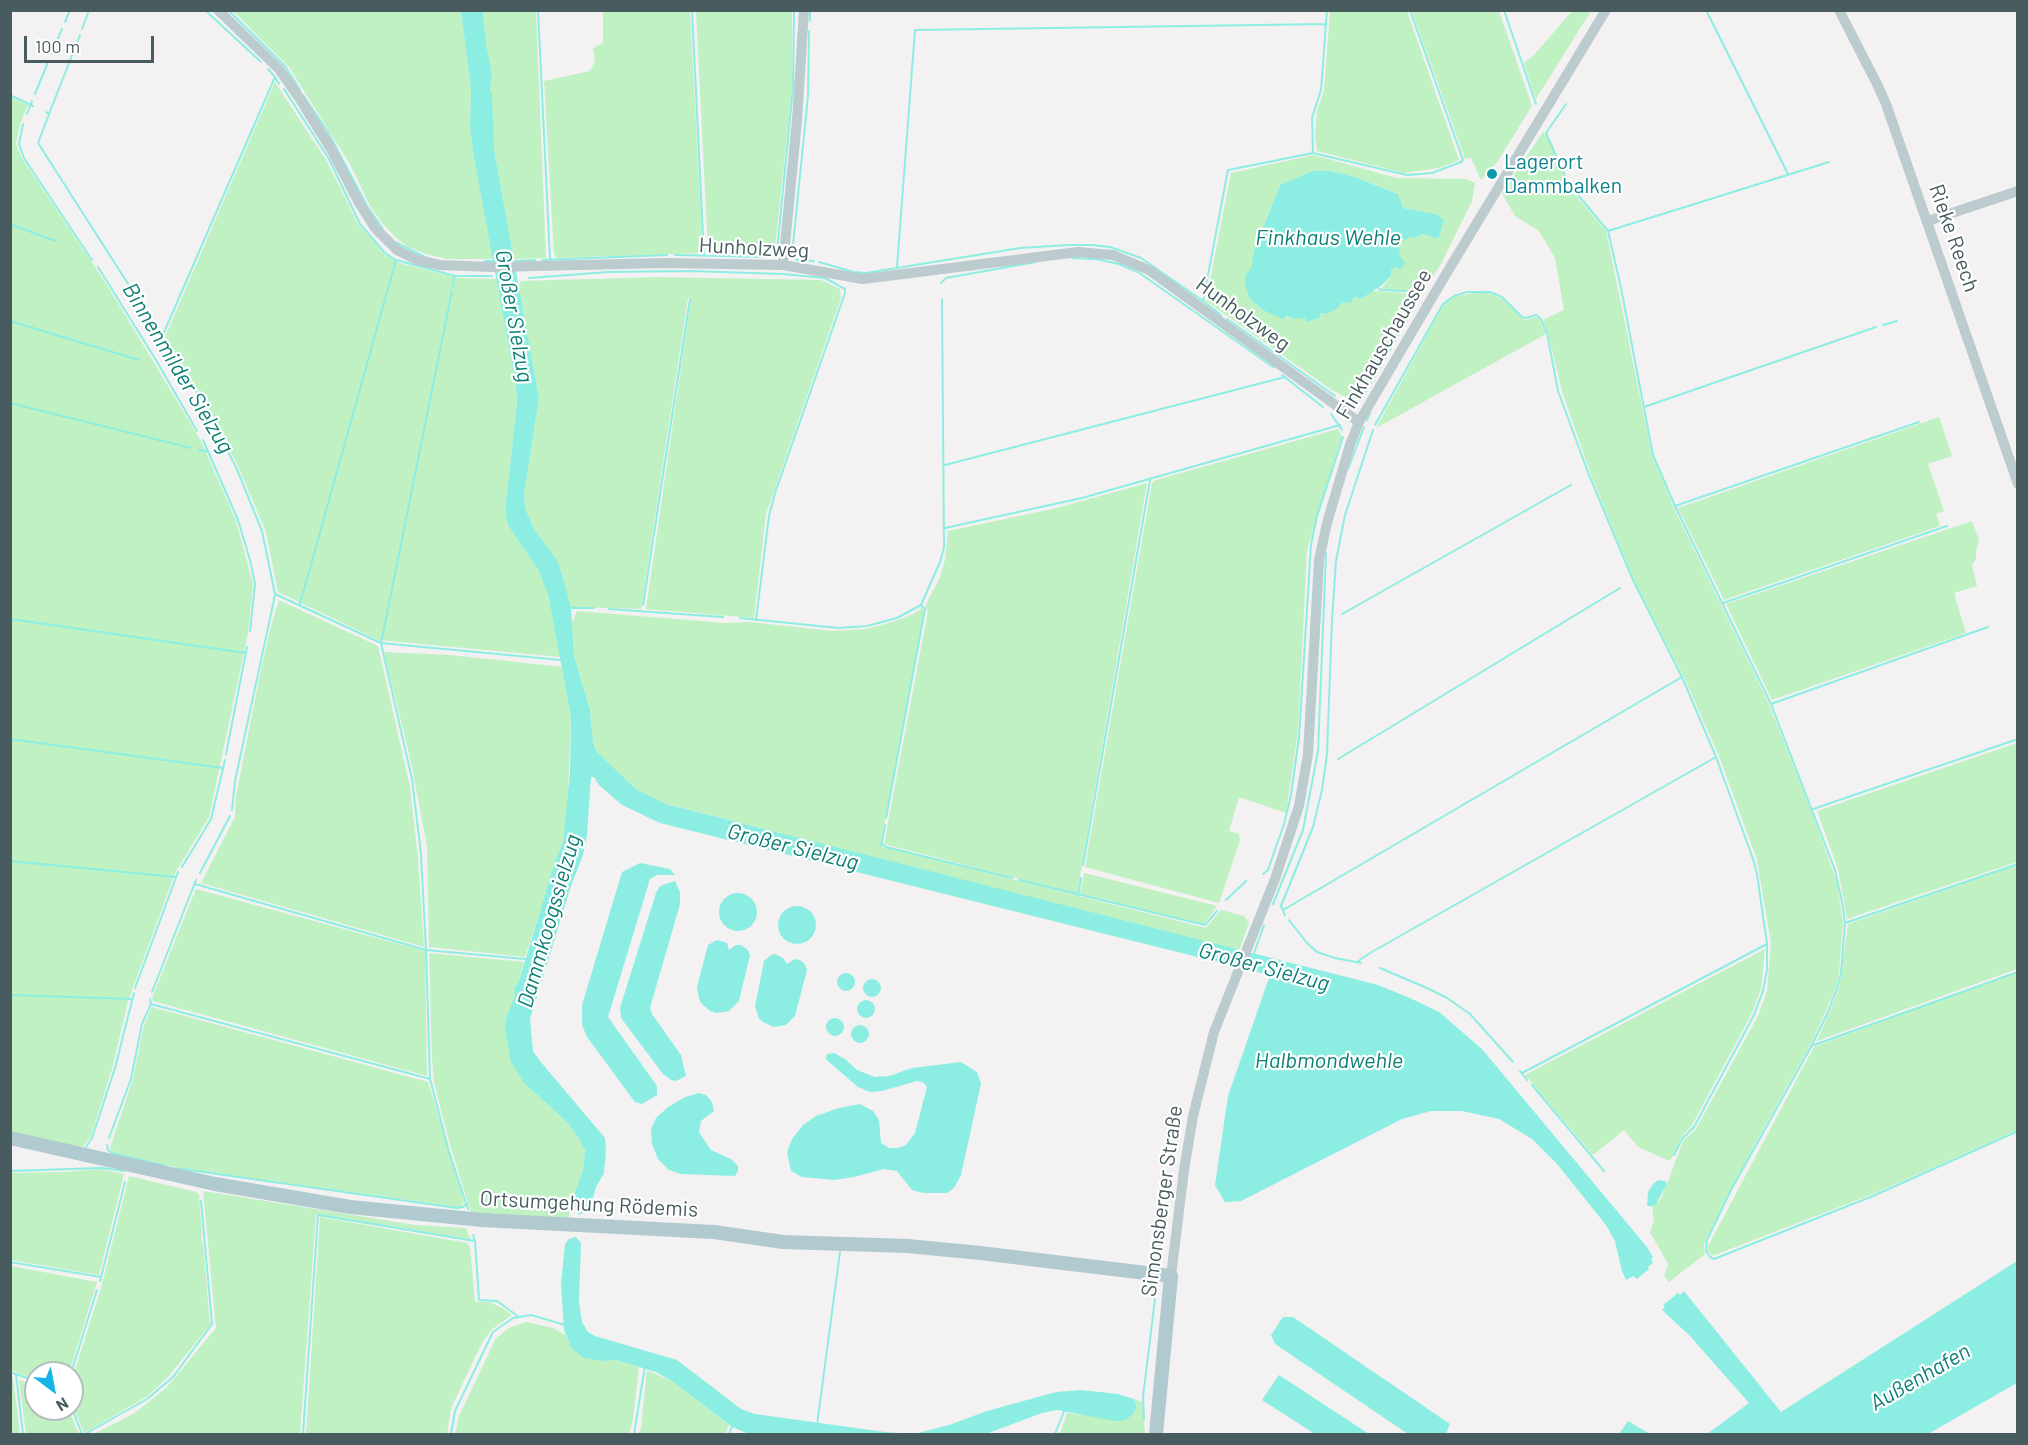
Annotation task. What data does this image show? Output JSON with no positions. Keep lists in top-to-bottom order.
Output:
{
  "streets": {
    "main road": ["Simonsberger Straße", "Ortsumgehung Rödemis"],
    "street": ["Rieke Reech", "Hunholzweg", "Finkhauschaussee"]
  },
  "crossings": [
    ["Hunholzweg", "Finkhauschaussee"],
    ["Finkhauschaussee", "Simonsberger Straße"],
    ["Simonsberger Straße", "Ortsumgehung Rödemis"]
  ],
  "water": [
    "Finkhaus Wehle",
    "Großer Sielzug",
    "Binnenmilder Sielzug",
    "Dammkoogssielzug",
    "Halbmondwehle",
    "Außenhafen"
  ],
  "places": ["Lagerort Dammbalken"],
  "scale_bar": "100 m",
  "north": "bottom right"
}
